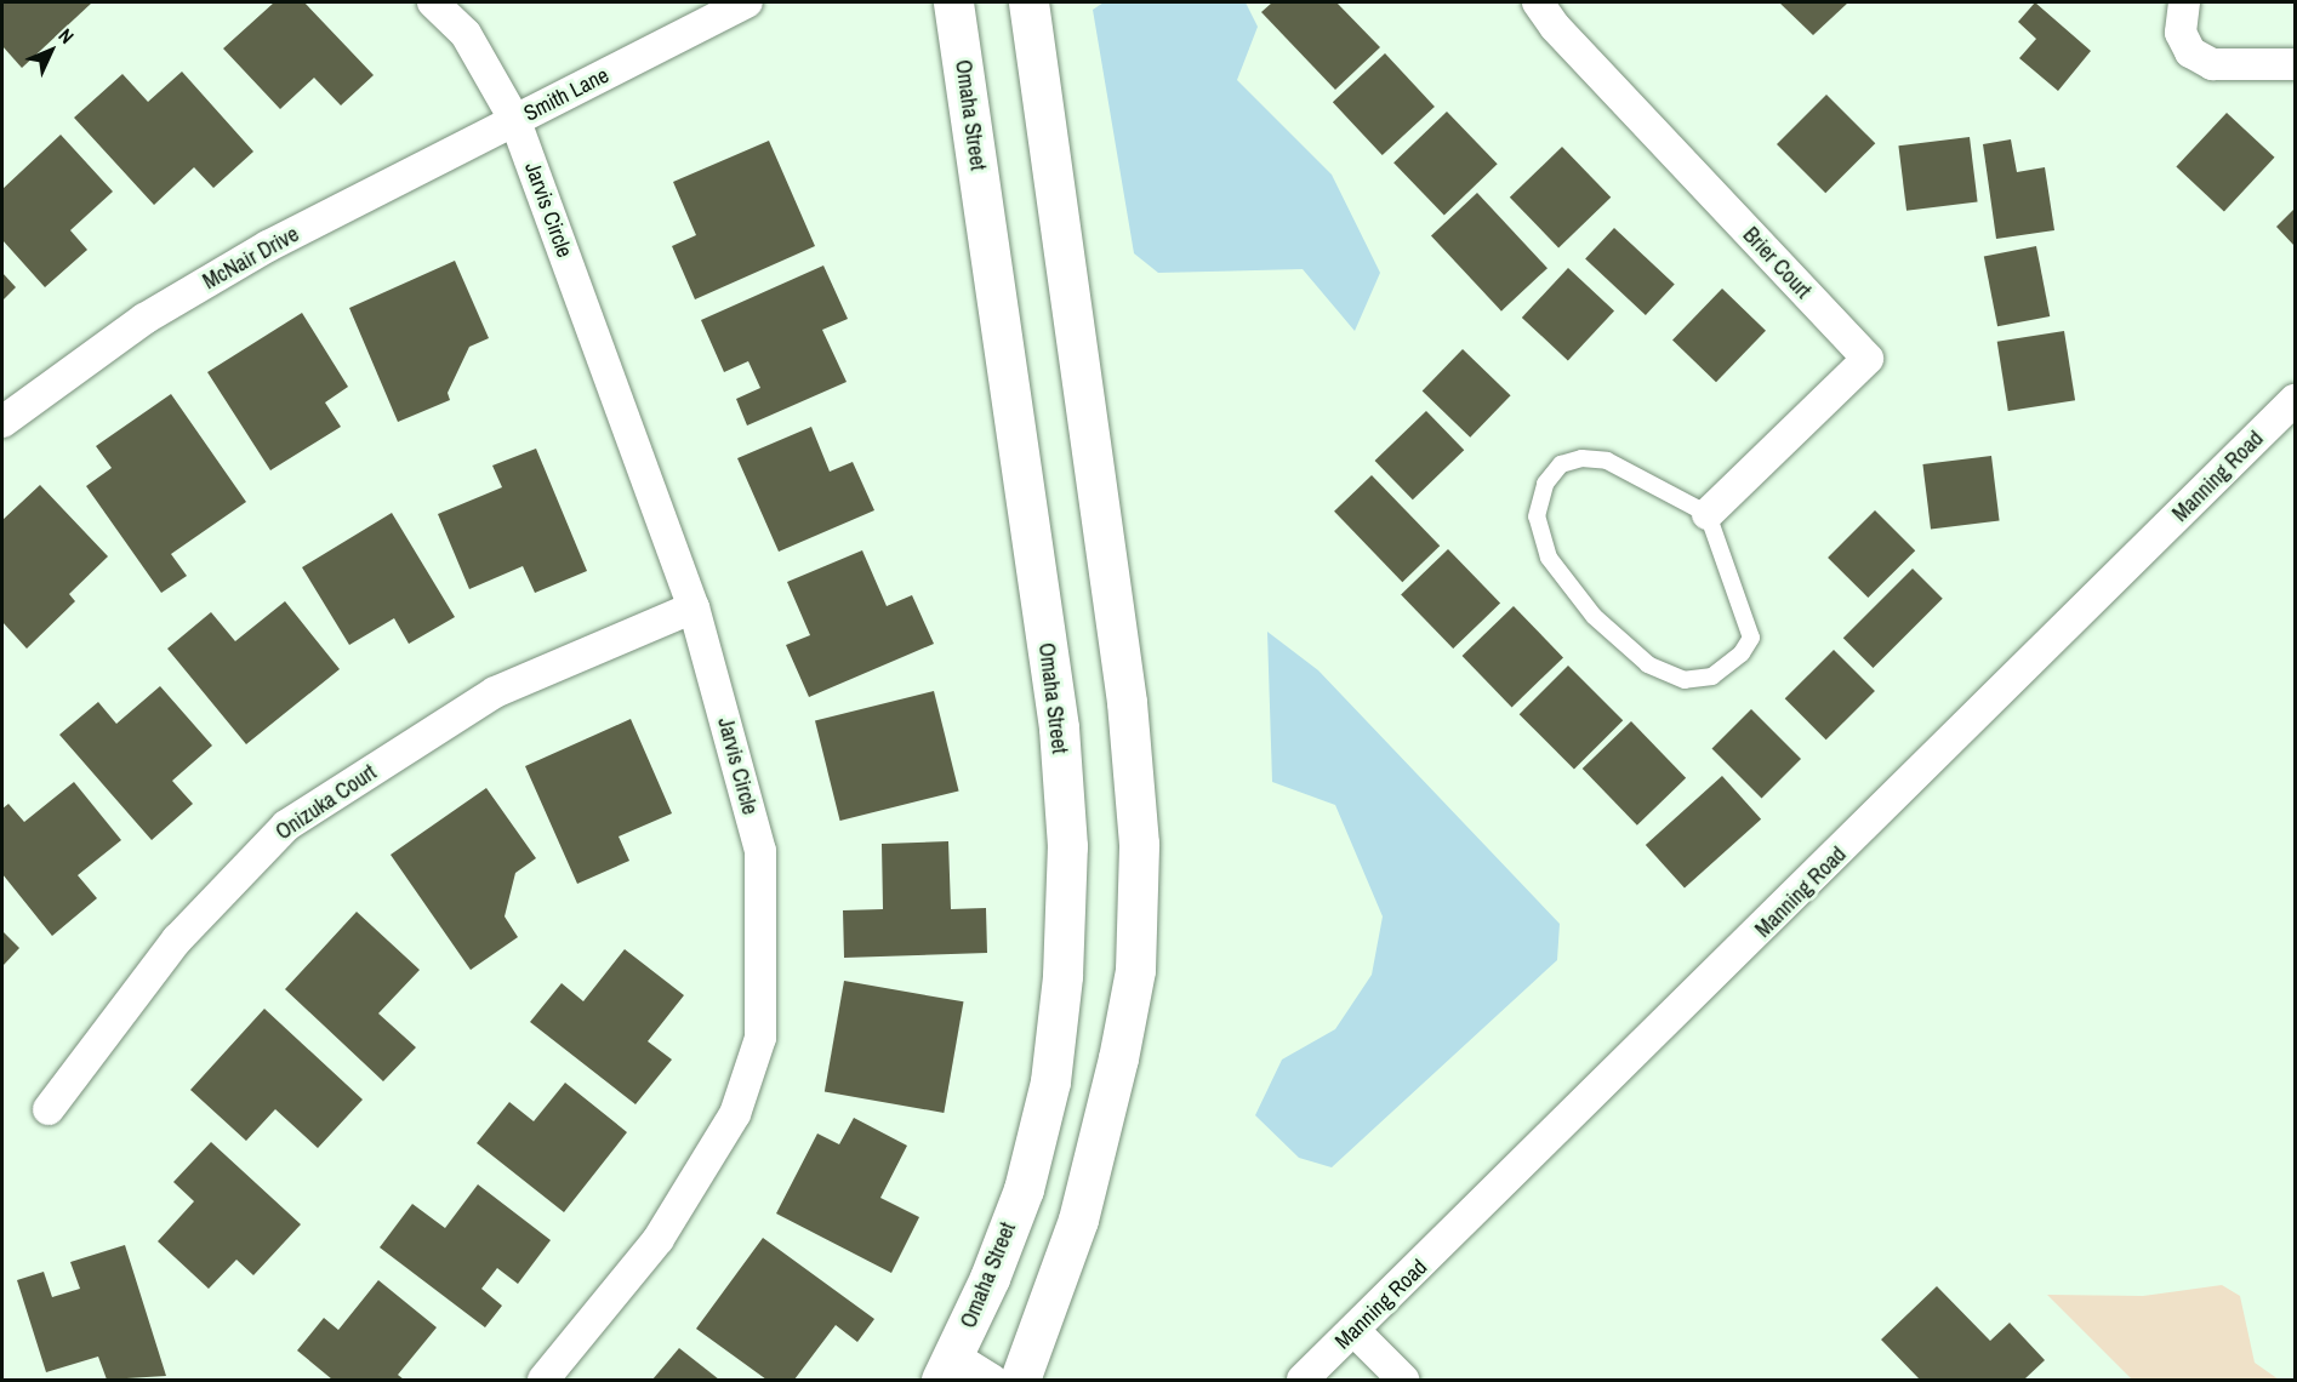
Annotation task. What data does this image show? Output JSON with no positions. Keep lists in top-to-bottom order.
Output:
{
  "streets": {
    "main road": ["Omaha Street"],
    "street": [
      "Smith Lane",
      "Jarvis Circle",
      "McNair Drive",
      "Brier Court",
      "Manning Road",
      "Onizuka Court"
    ]
  },
  "crossings": [
    ["Smith Lane", "Jarvis Circle"],
    ["Smith Lane", "McNair Drive"],
    ["Jarvis Circle", "McNair Drive"],
    ["Jarvis Circle", "Onizuka Court"]
  ],
  "north": "top right"
}
